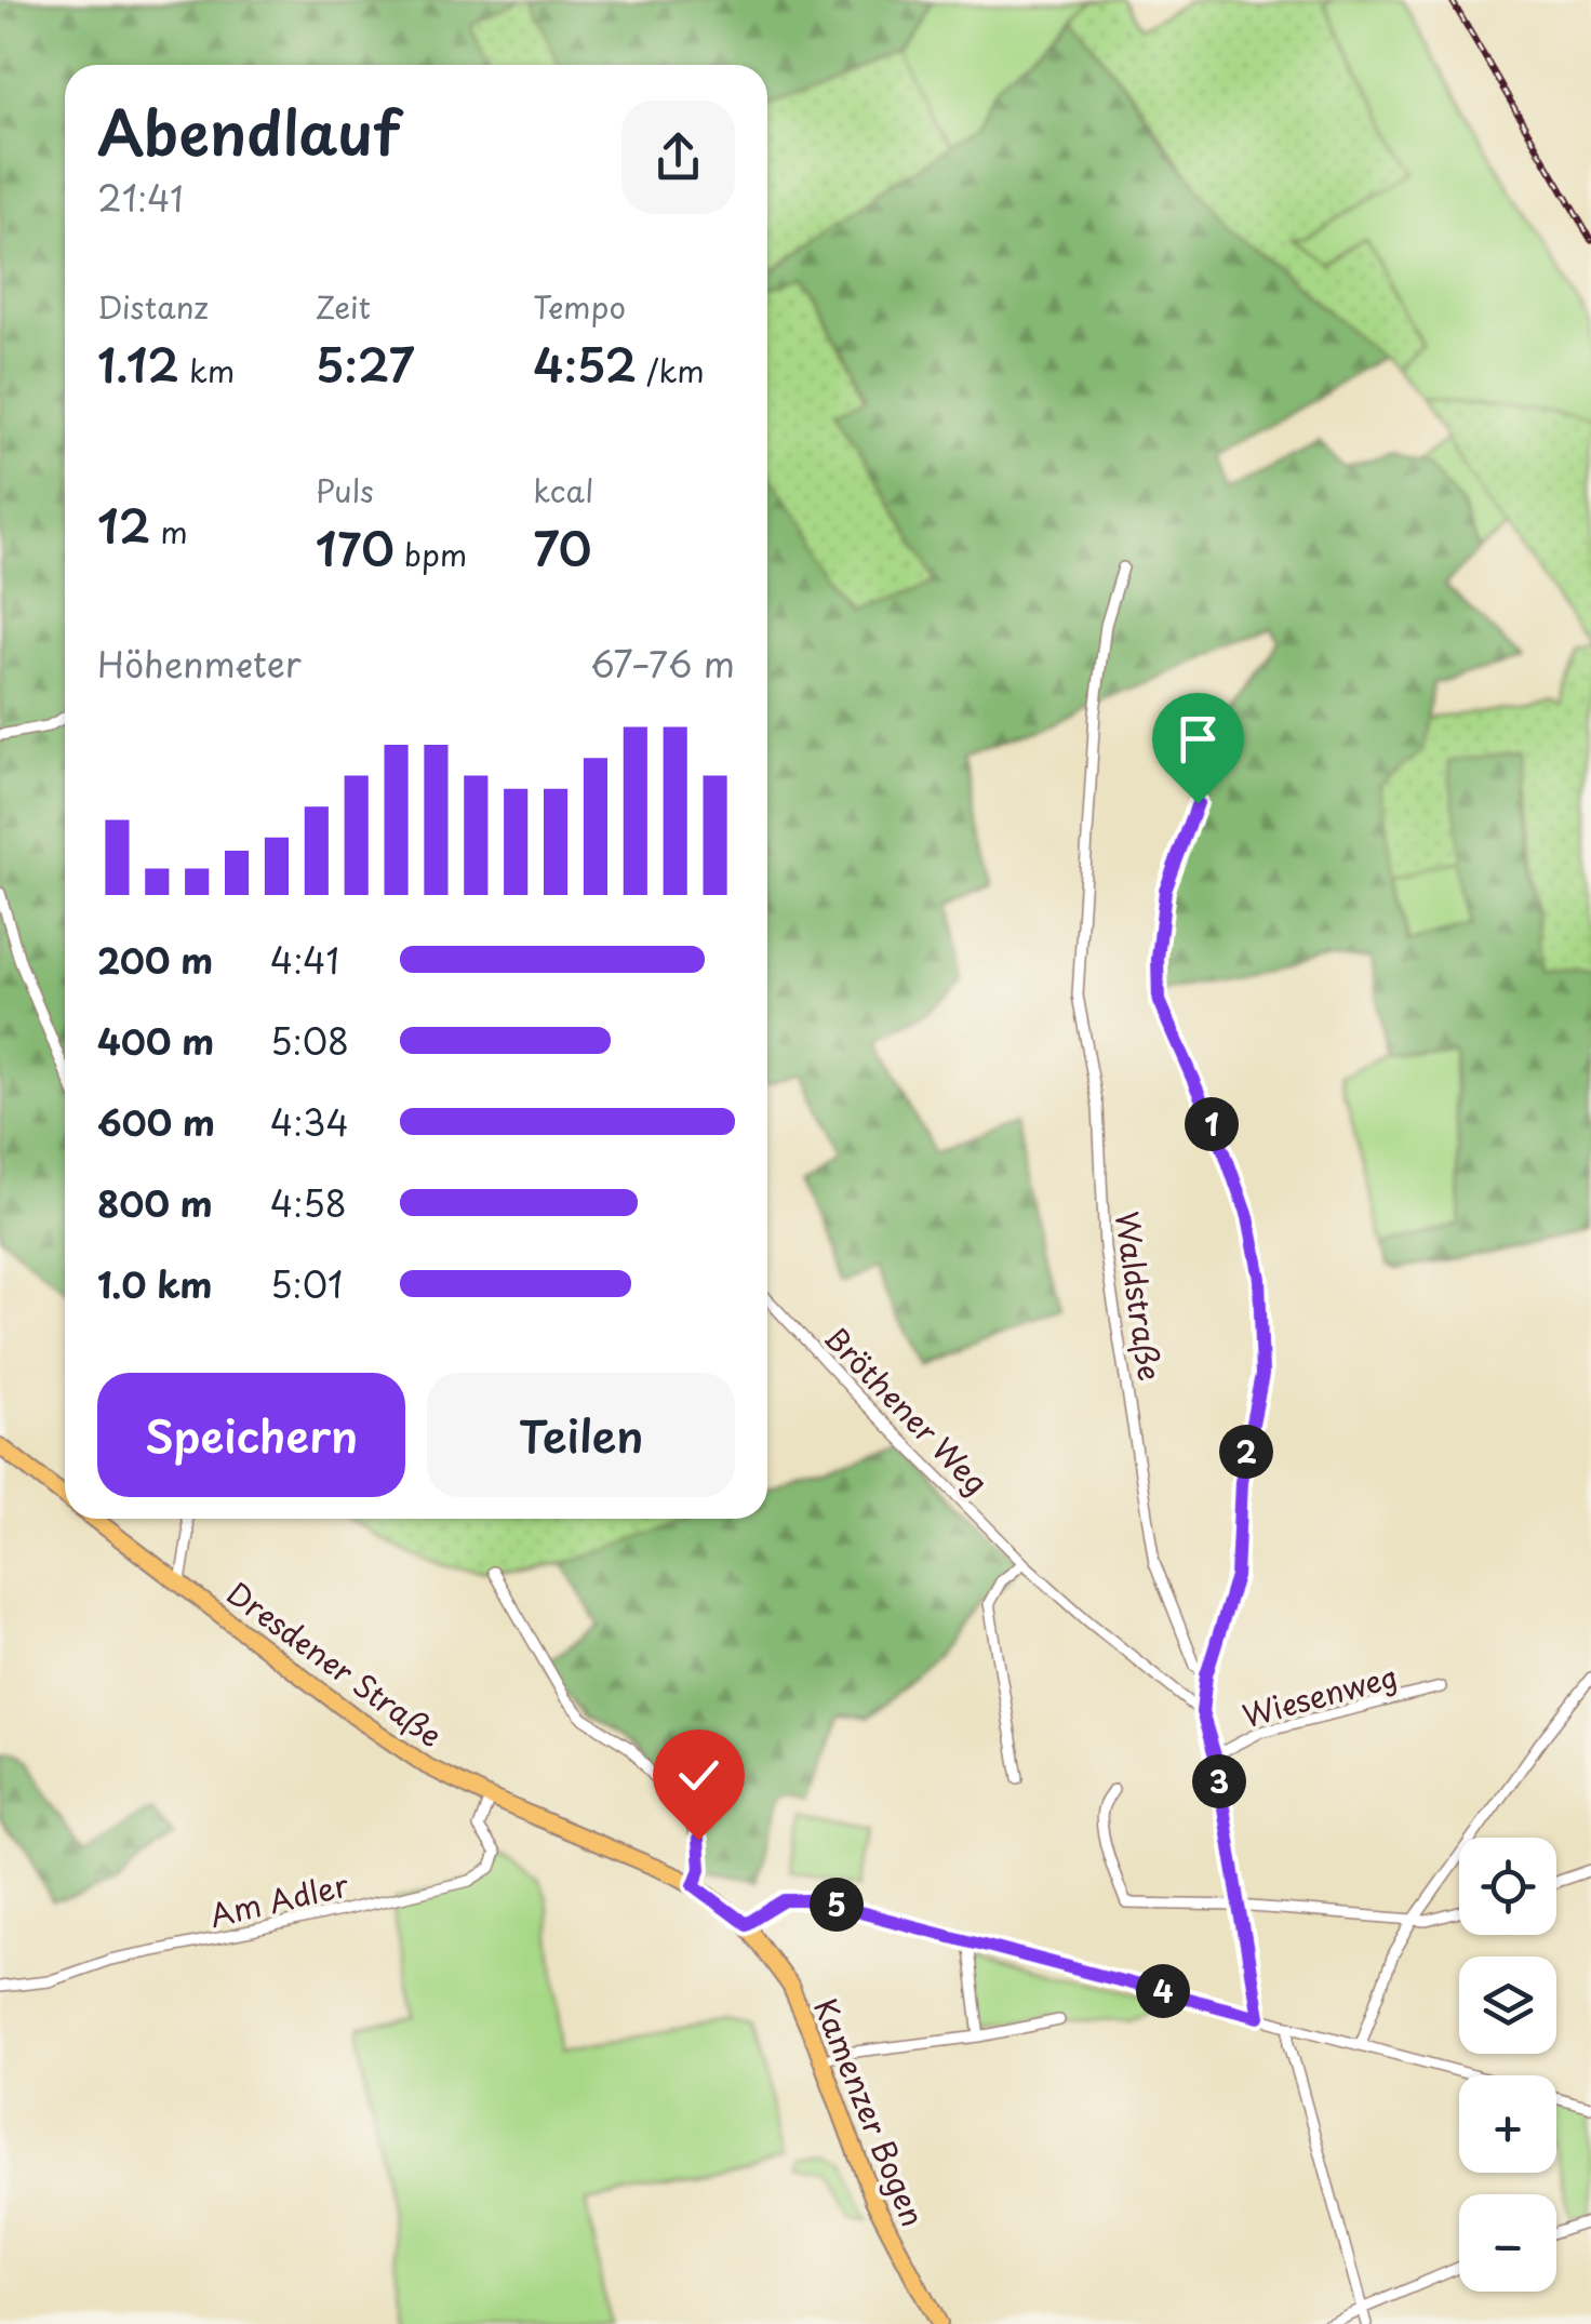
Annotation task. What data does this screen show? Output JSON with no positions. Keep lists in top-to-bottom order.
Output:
{
  "streets": {
    "main road": ["Dresdener Straße", "Kamenzer Bogen"],
    "street": [
      "Waldstraße",
      "Bröthener Weg",
      "Wiesenweg",
      "Am Adler"
    ]
  },
  "crossings": [
    ["Dresdener Straße", "Am Adler"],
    ["Dresdener Straße", "Kamenzer Bogen"]
  ],
  "page": {
    "heading": ["Abendlauf", "21:41"],
    "stats": [
      ["Distanz", "1.12 km"],
      ["Zeit", "5:27"],
      ["Tempo", "4:52 /km"],
      ["12 m"],
      ["Puls", "170 bpm"],
      ["kcal", "70"]
    ],
    "chart": ["Höhenmeter", "67–76 m"],
    "list": [
      {
        "name": "200 m",
        "note": "4:41"
      },
      {
        "name": "400 m",
        "note": "5:08"
      },
      {
        "name": "600 m",
        "note": "4:34"
      },
      {
        "name": "800 m",
        "note": "4:58"
      },
      {
        "name": "1.0 km",
        "note": "5:01"
      }
    ],
    "pins": [
      "1",
      "2",
      "3",
      "5",
      "4"
    ],
    "buttons": ["Speichern", "Teilen"],
    "map_buttons": ["+", "−"]
  }
}
